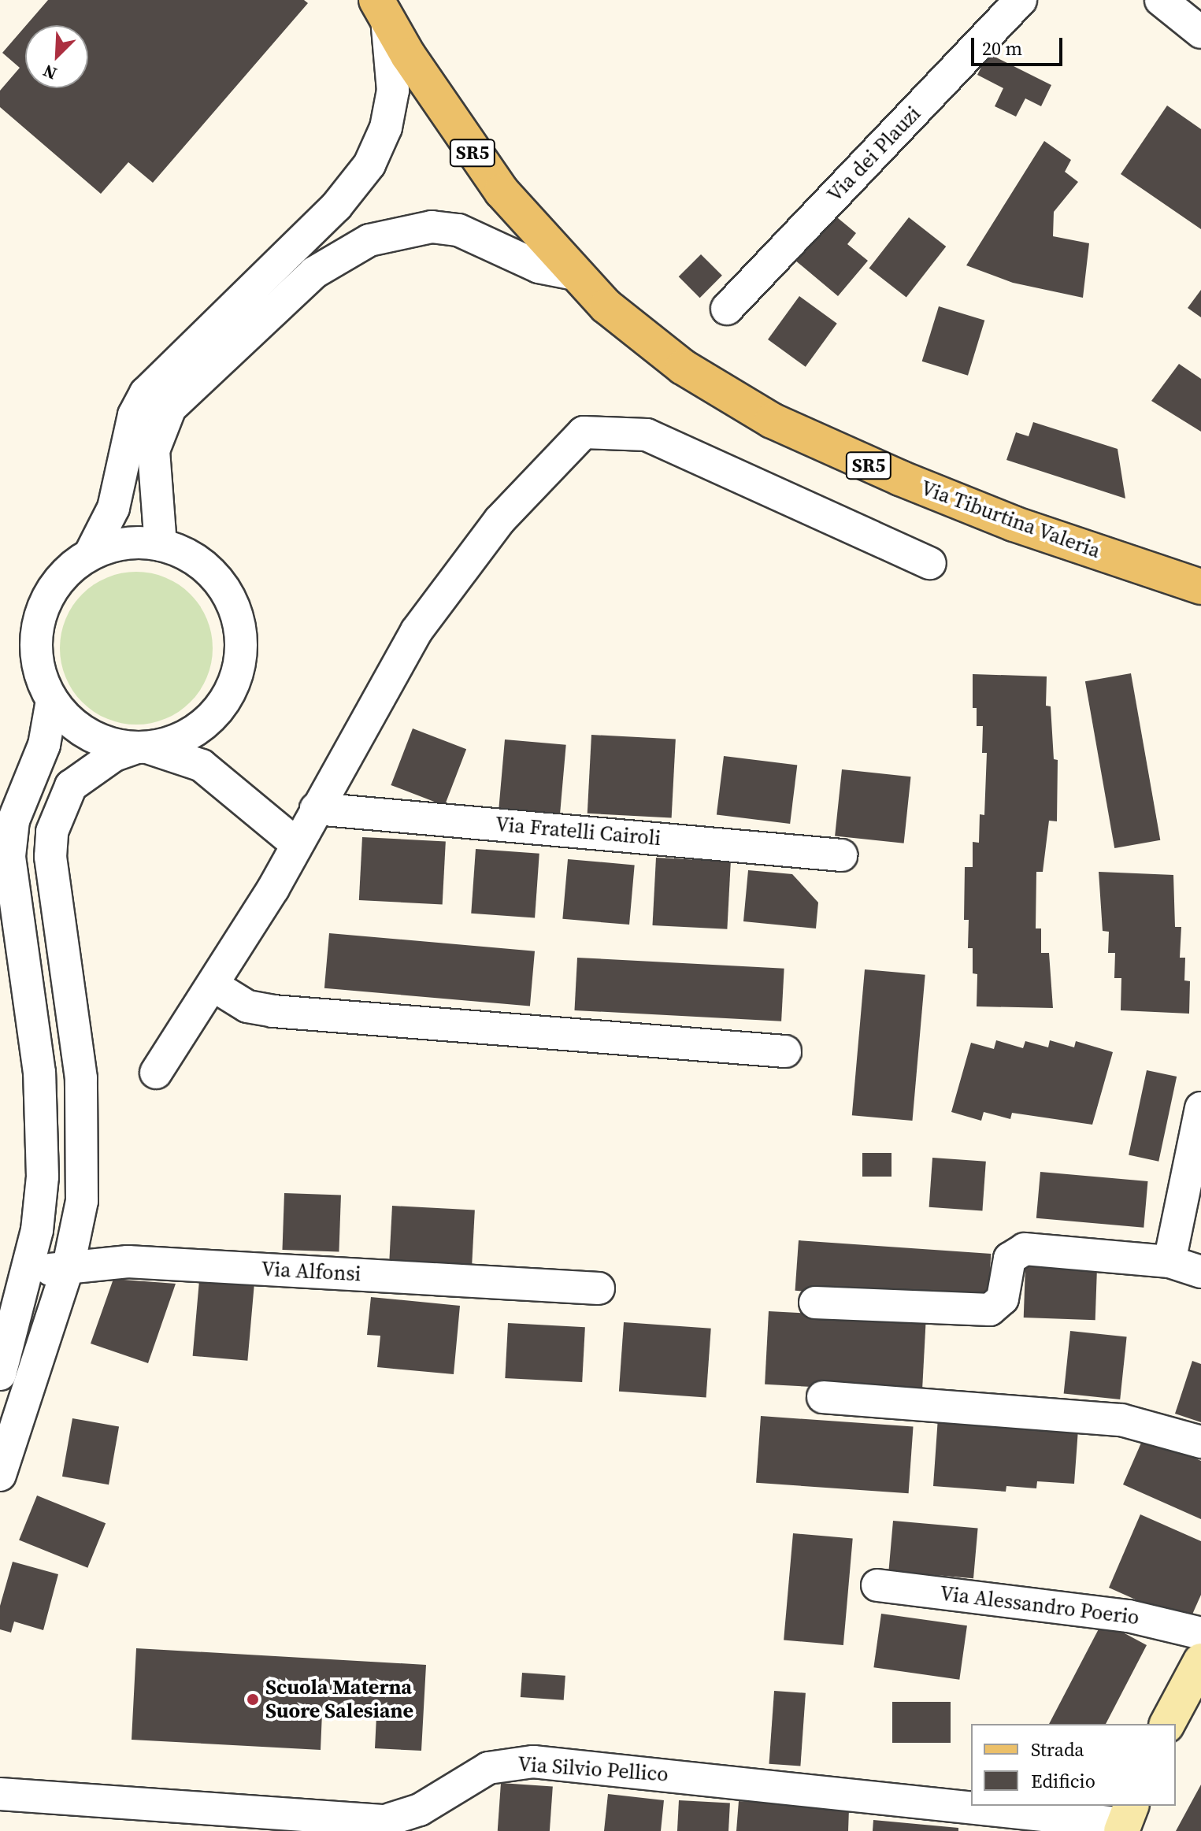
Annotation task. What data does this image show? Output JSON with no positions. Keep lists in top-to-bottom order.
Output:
{
  "streets": {
    "main road": ["SR5", "Via Tiburtina Valeria"],
    "street": [
      "Via dei Plauzi",
      "Via Fratelli Cairoli",
      "Via Alfonsi",
      "Via Alessandro Poerio",
      "Via Silvio Pellico"
    ]
  },
  "places": ["Scuola Materna Suore Salesiane"],
  "legend": ["Strada", "Edificio"],
  "scale_bar": "20 m",
  "north": "bottom left"
}
